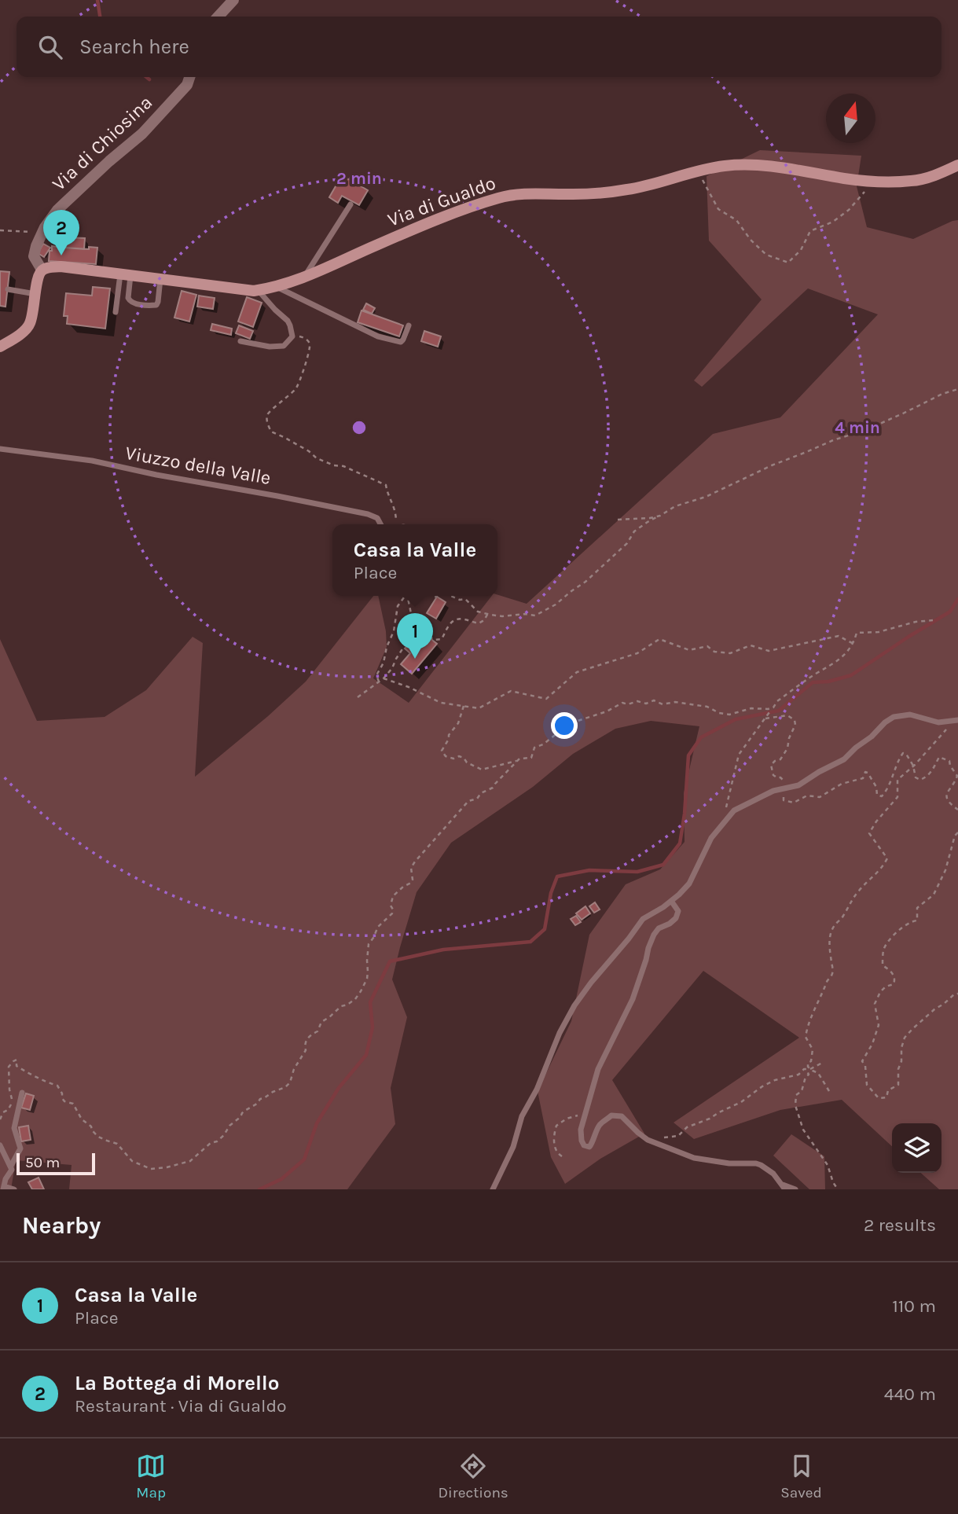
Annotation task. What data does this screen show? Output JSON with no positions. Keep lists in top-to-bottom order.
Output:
{
  "streets": {
    "street": ["Via di Chiosina", "Via di Gualdo"],
    "lane": ["Viuzzo della Valle"]
  },
  "crossings": [
    ["Via di Chiosina", "Via di Gualdo"]
  ],
  "scale_bar": "50 m",
  "north": "top",
  "page": {
    "search": "Search here",
    "pins": ["2", "1"],
    "popup": ["Casa la Valle", "Place"],
    "scale": "50 m",
    "heading": ["Nearby", "2 results"],
    "list": [
      {
        "mark": "1",
        "name": "Casa la Valle",
        "note": "Place",
        "value": "110 m"
      },
      {
        "mark": "2",
        "name": "La Bottega di Morello",
        "note": "Restaurant · Via di Gualdo",
        "value": "440 m"
      }
    ],
    "nav": ["Map", "Directions", "Saved"]
  },
  "rings": ["2 min", "4 min"]
}
